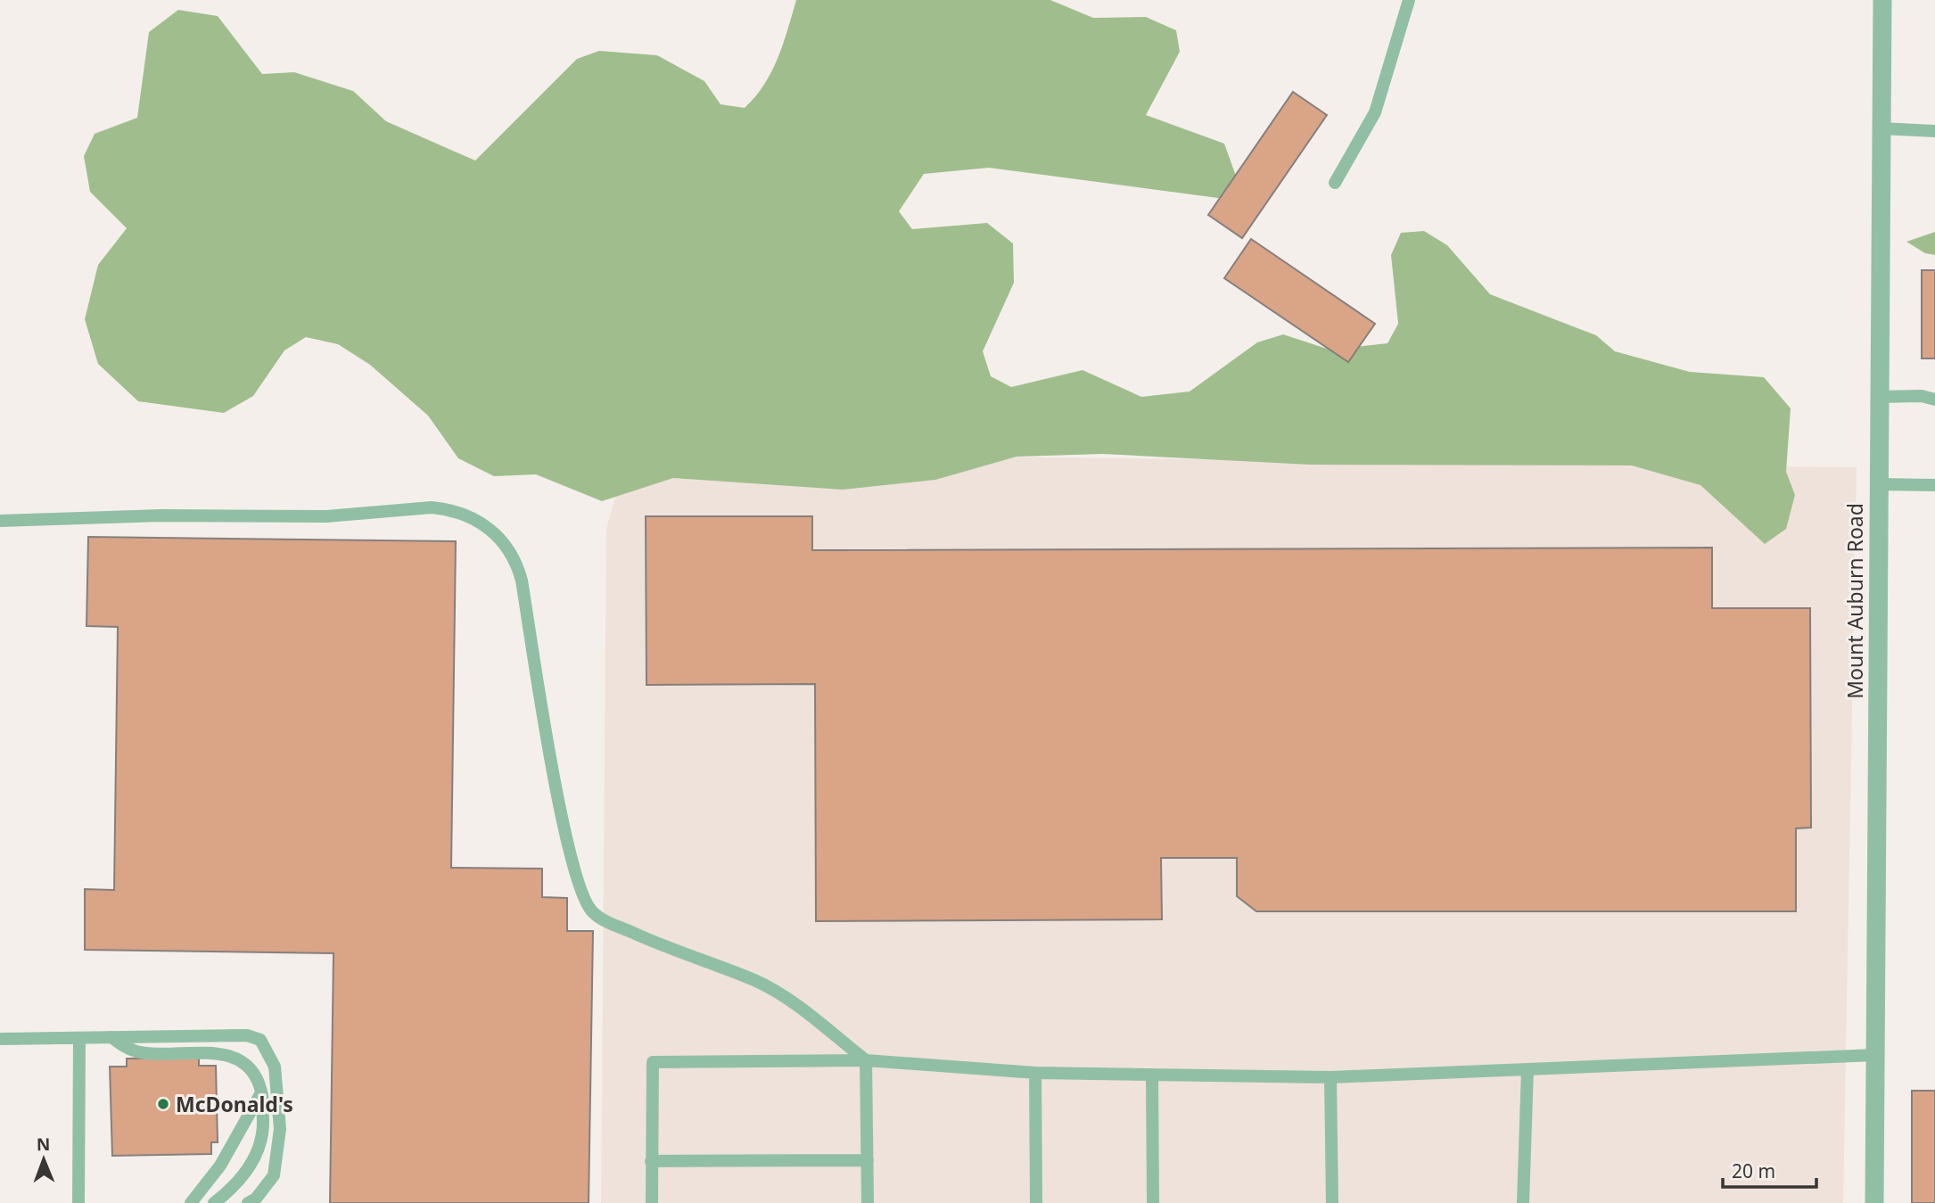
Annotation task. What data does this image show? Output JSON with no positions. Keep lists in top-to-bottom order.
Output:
{
  "streets": {
    "street": ["Mount Auburn Road"]
  },
  "places": ["McDonald's"],
  "scale_bar": "20 m",
  "north": "top"
}
